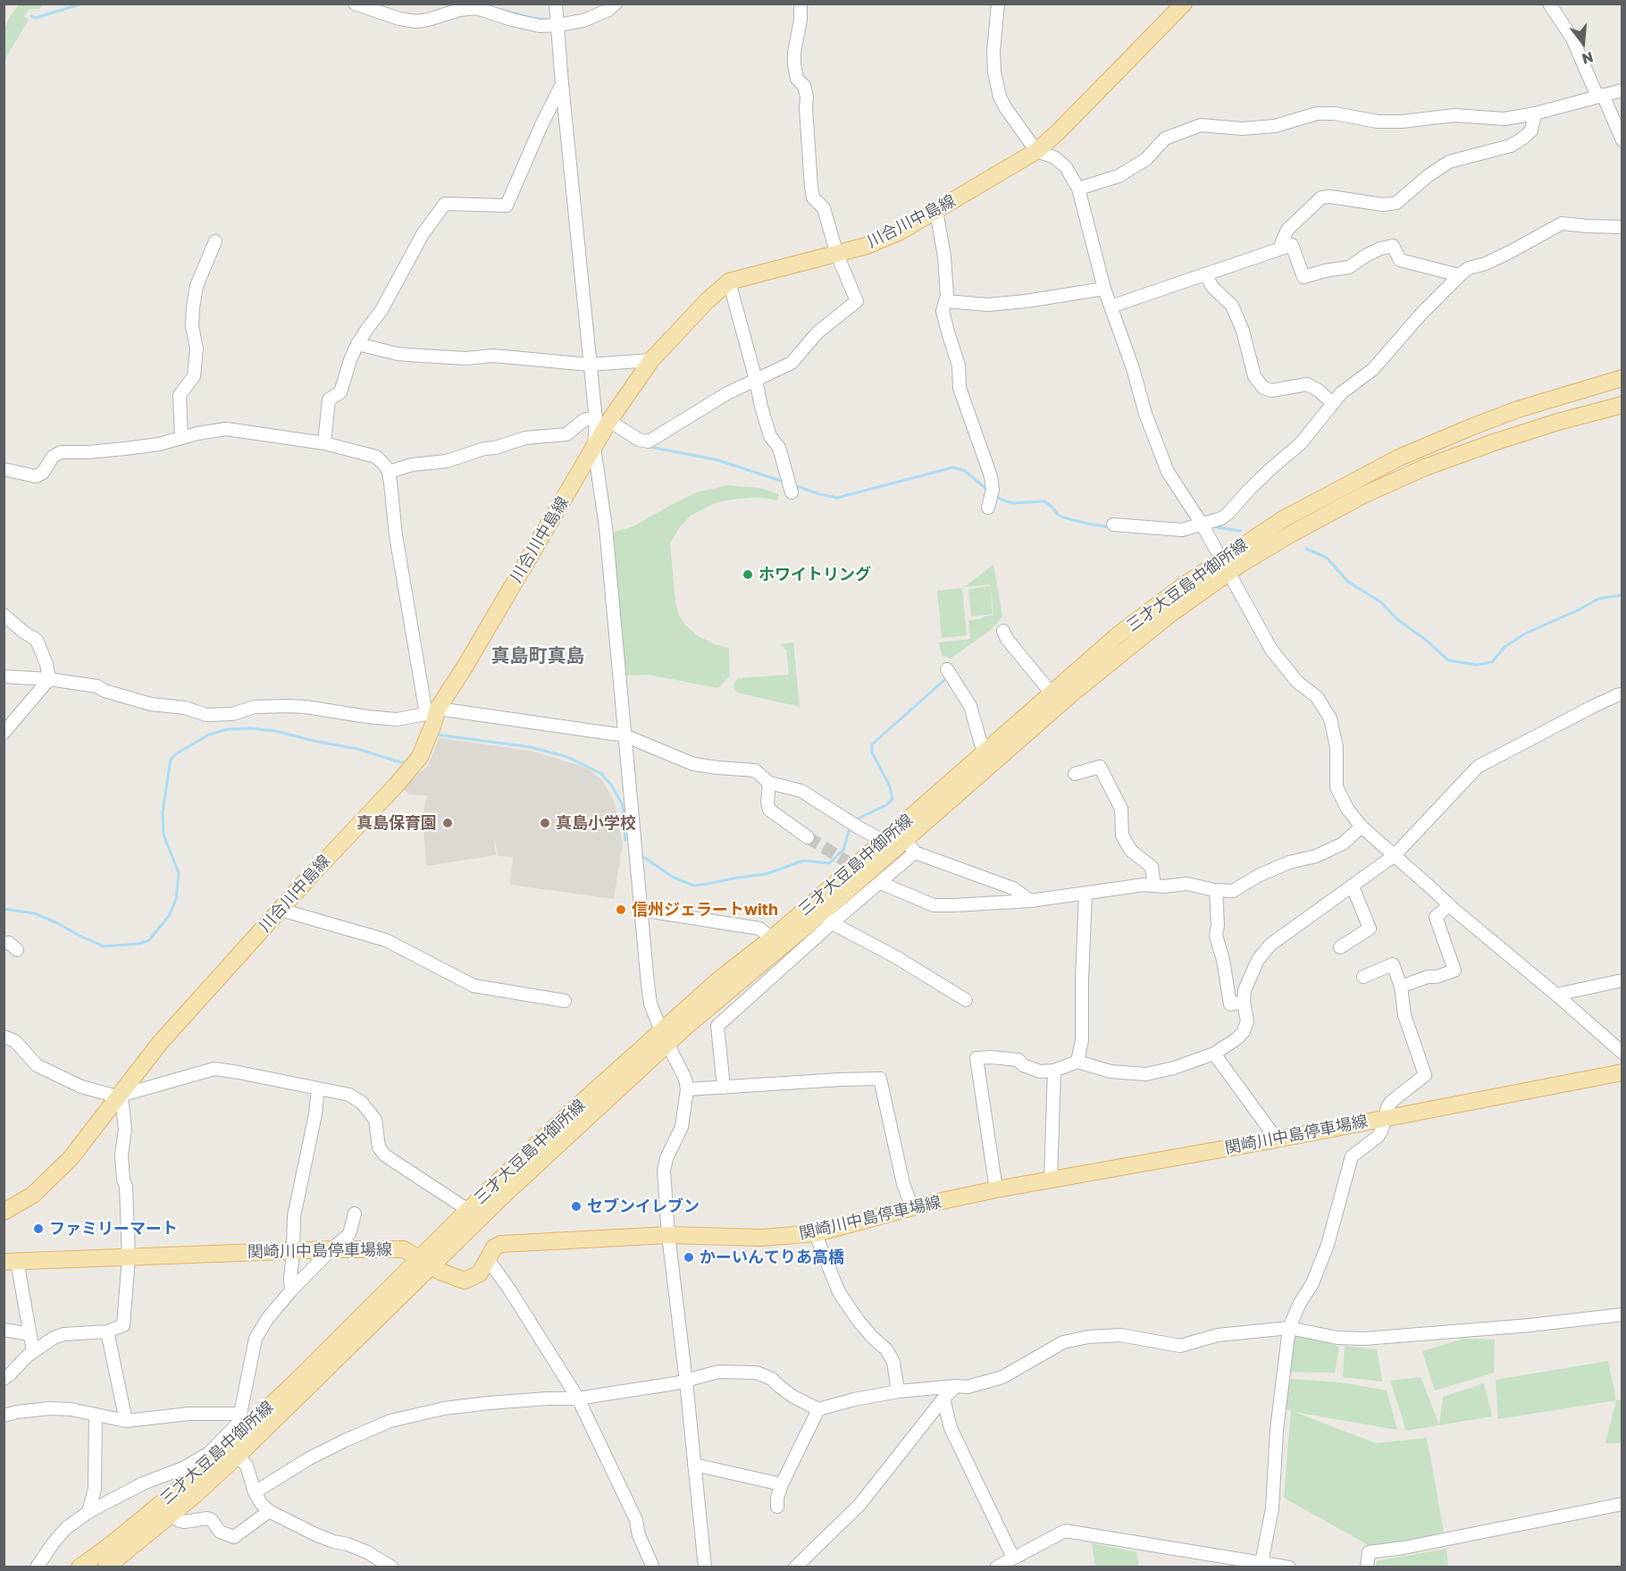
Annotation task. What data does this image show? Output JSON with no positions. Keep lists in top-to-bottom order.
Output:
{
  "streets": {
    "main road": ["川合川中島線", "三才大豆島中御所線", "関崎川中島停車場線"]
  },
  "crossings": [
    ["三才大豆島中御所線", "関崎川中島停車場線"]
  ],
  "districts": ["真島町真島"],
  "places": [
    "ホワイトリング",
    "真島保育園",
    "真島小学校",
    "信州ジェラートwith",
    "セブンイレブン",
    "ファミリーマート",
    "かーいんてりあ高橋"
  ],
  "north": "bottom"
}
